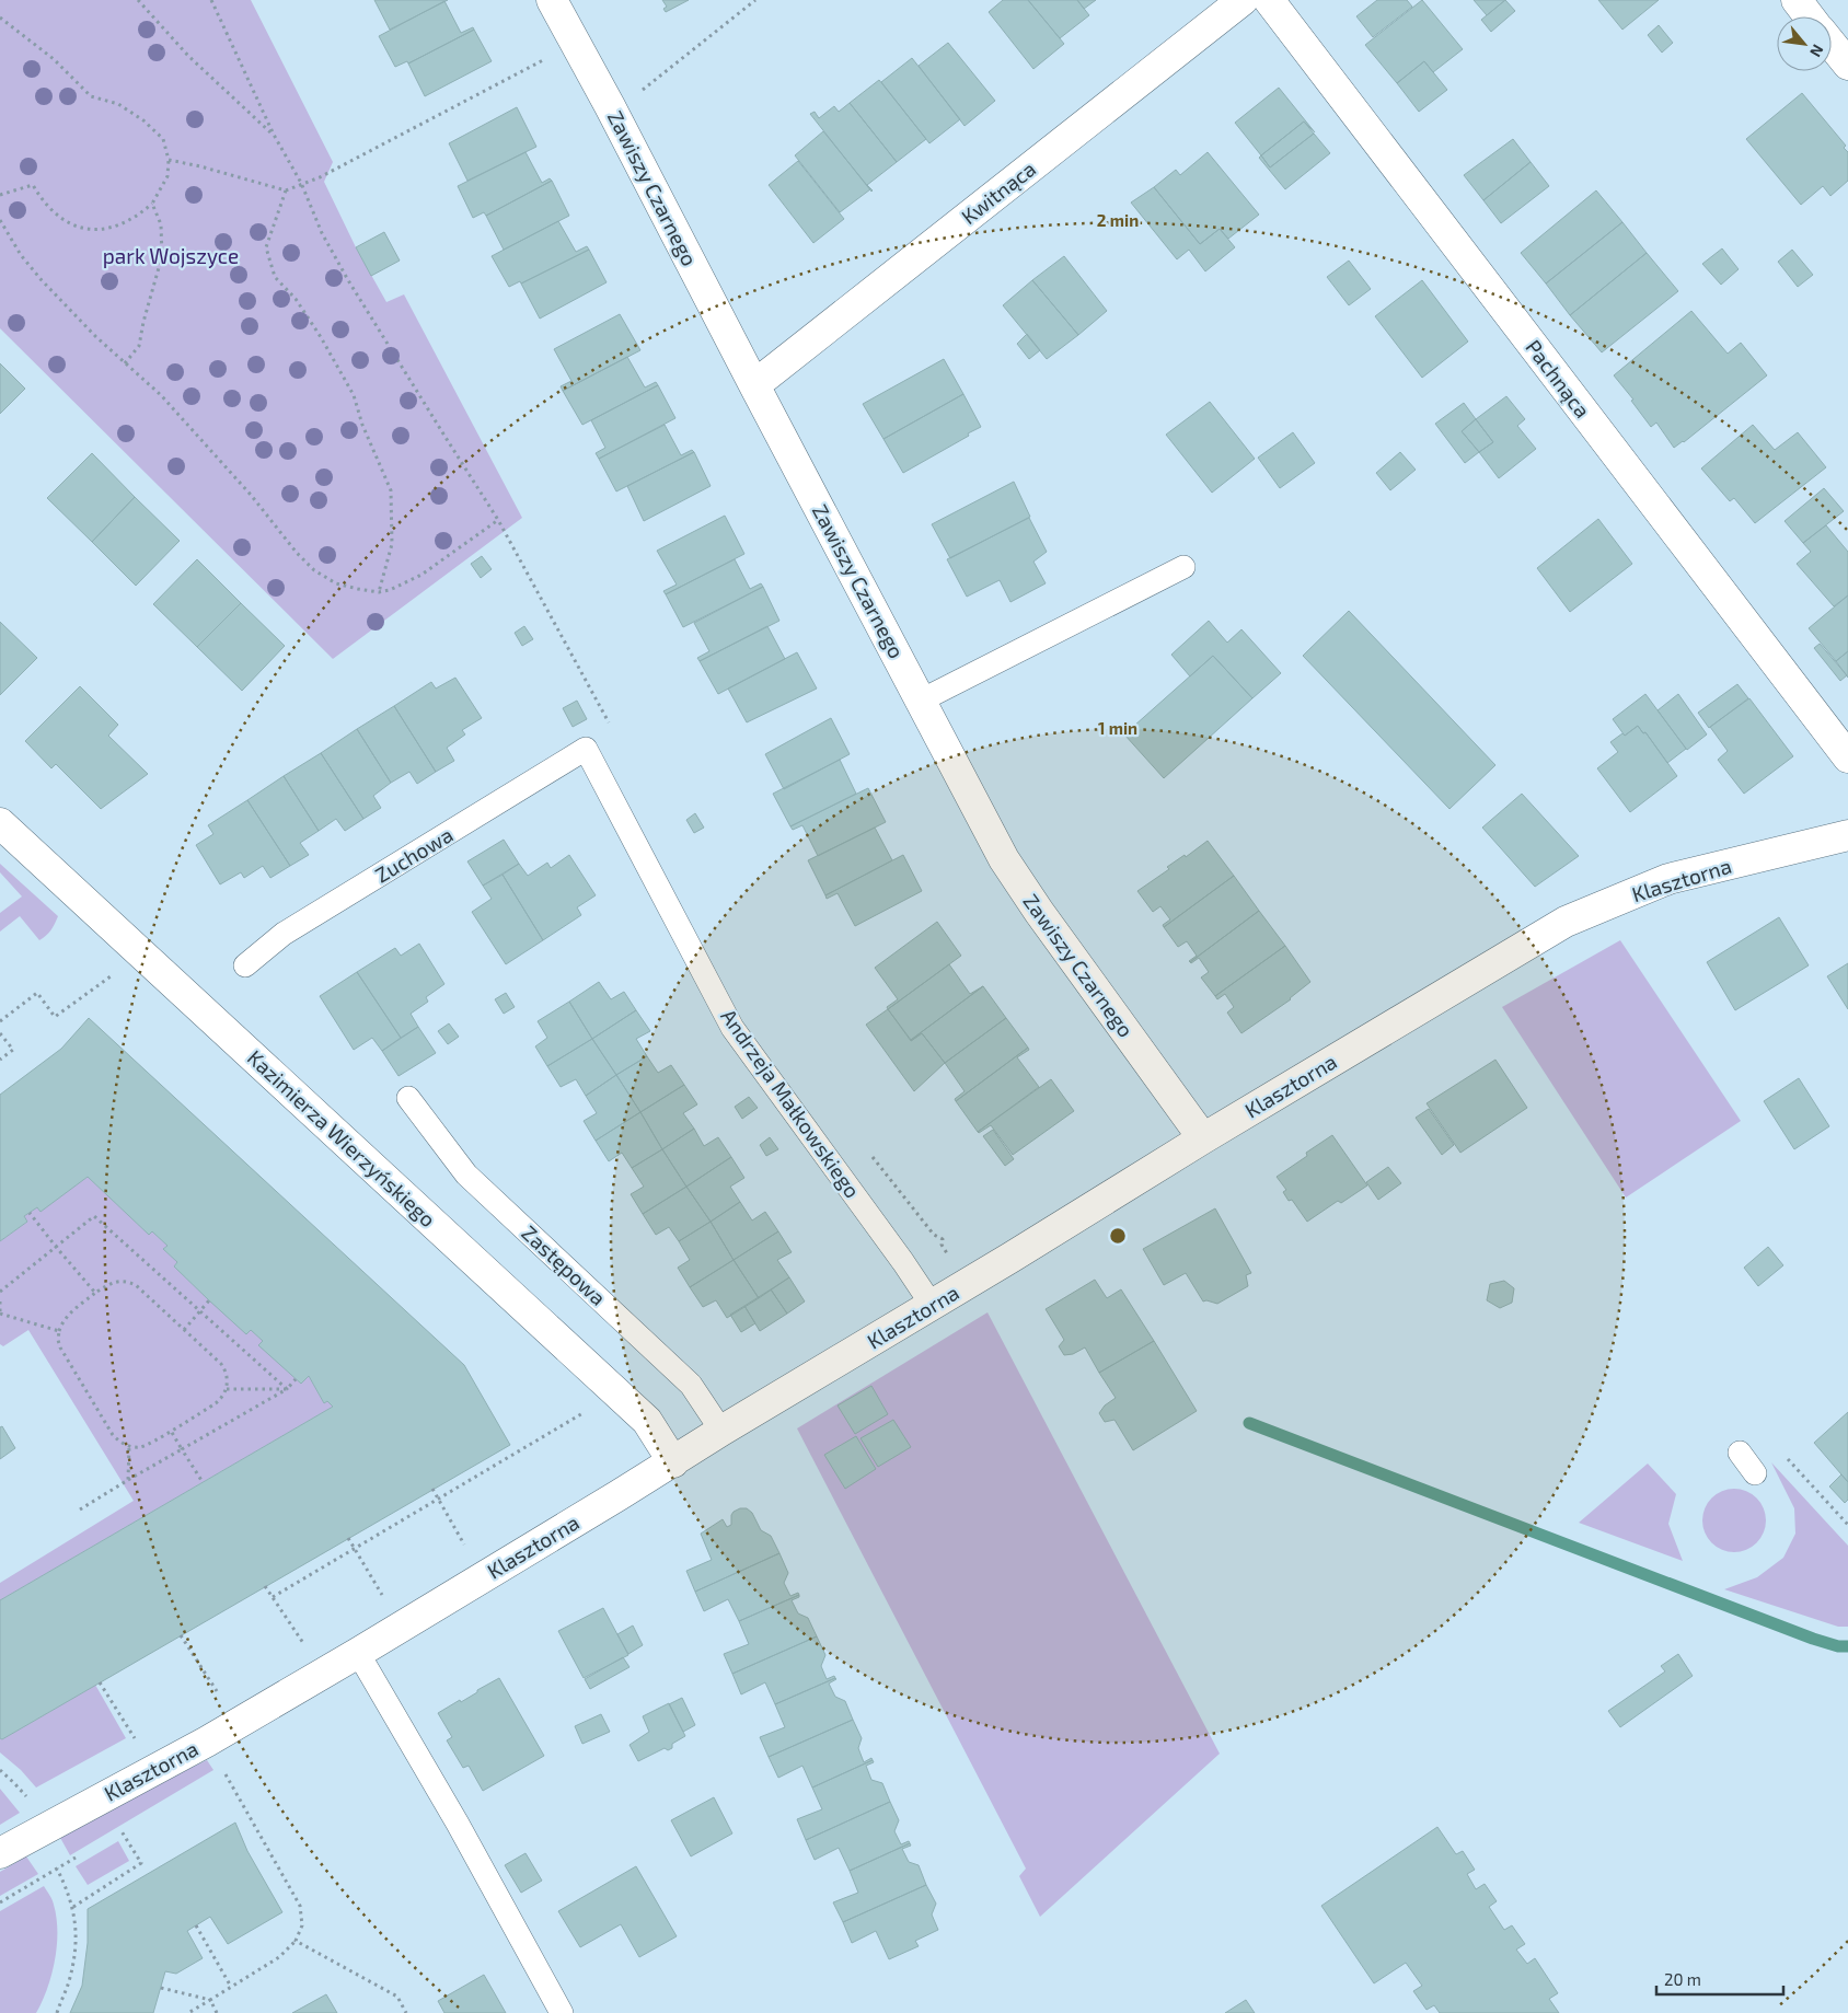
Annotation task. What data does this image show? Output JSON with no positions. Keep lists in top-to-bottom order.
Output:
{
  "streets": {
    "street": [
      "Zawiszy Czarnego",
      "Kwitnąca",
      "Pachnąca",
      "Klasztorna",
      "Kazimierza Wierzyńskiego"
    ],
    "lane": ["Zuchowa", "Andrzeja Małkowskiego", "Zastępowa"]
  },
  "crossings": [
    ["Zawiszy Czarnego", "Kwitnąca"],
    ["Zawiszy Czarnego", "Klasztorna"],
    ["Zuchowa", "Andrzeja Małkowskiego"],
    ["Klasztorna", "Andrzeja Małkowskiego"],
    ["Klasztorna", "Kazimierza Wierzyńskiego"],
    ["Klasztorna", "Zastępowa"]
  ],
  "parks": ["park Wojszyce"],
  "scale_bar": "20 m",
  "north": "bottom right",
  "rings": ["2 min", "1 min"]
}
